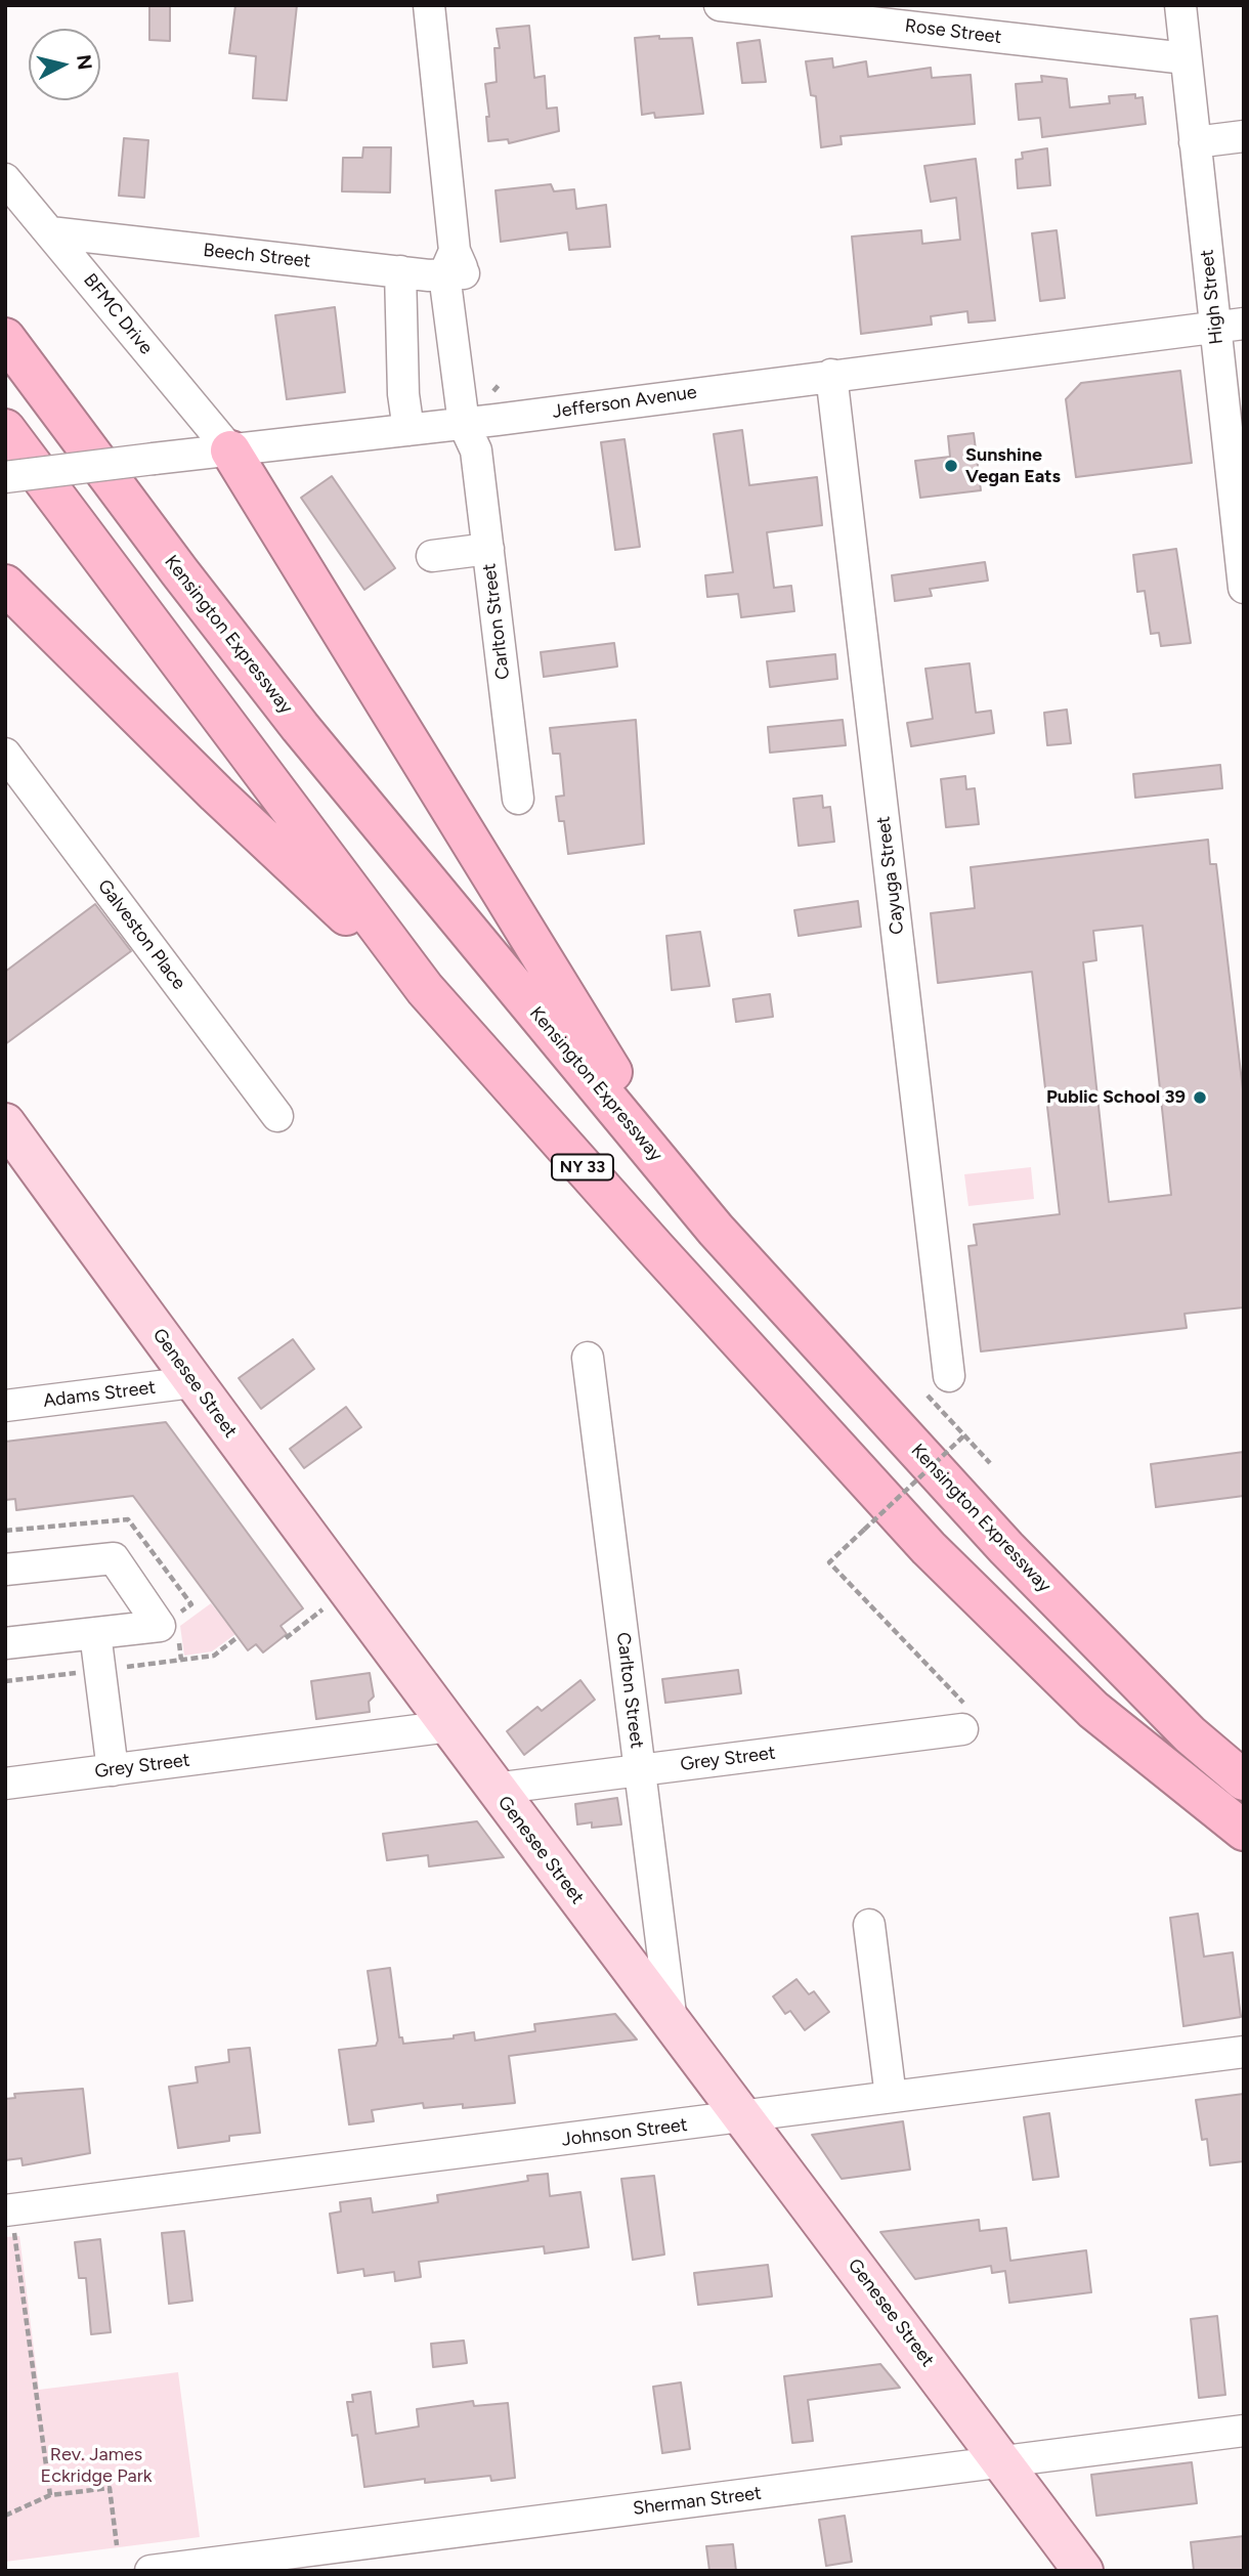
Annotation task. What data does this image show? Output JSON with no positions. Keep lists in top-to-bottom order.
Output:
{
  "streets": {
    "highway": ["Kensington Expressway", "NY 33"],
    "main road": ["Genesee Street"],
    "street": [
      "Rose Street",
      "Beech Street",
      "High Street",
      "BFMC Drive",
      "Jefferson Avenue",
      "Carlton Street",
      "Cayuga Street",
      "Galveston Place",
      "Adams Street",
      "Grey Street",
      "Johnson Street",
      "Sherman Street"
    ]
  },
  "crossings": [
    ["Rose Street", "High Street"],
    ["Beech Street", "BFMC Drive"],
    ["Beech Street", "Carlton Street"],
    ["High Street", "Jefferson Avenue"],
    ["BFMC Drive", "Jefferson Avenue"],
    ["Jefferson Avenue", "Carlton Street"],
    ["Jefferson Avenue", "Cayuga Street"],
    ["Carlton Street", "Genesee Street"],
    ["Carlton Street", "Grey Street"],
    ["Genesee Street", "Adams Street"],
    ["Genesee Street", "Grey Street"],
    ["Genesee Street", "Johnson Street"],
    ["Genesee Street", "Sherman Street"]
  ],
  "parks": ["Rev. James Eckridge Park"],
  "places": ["Sunshine Vegan Eats", "Public School 39"],
  "north": "right"
}
